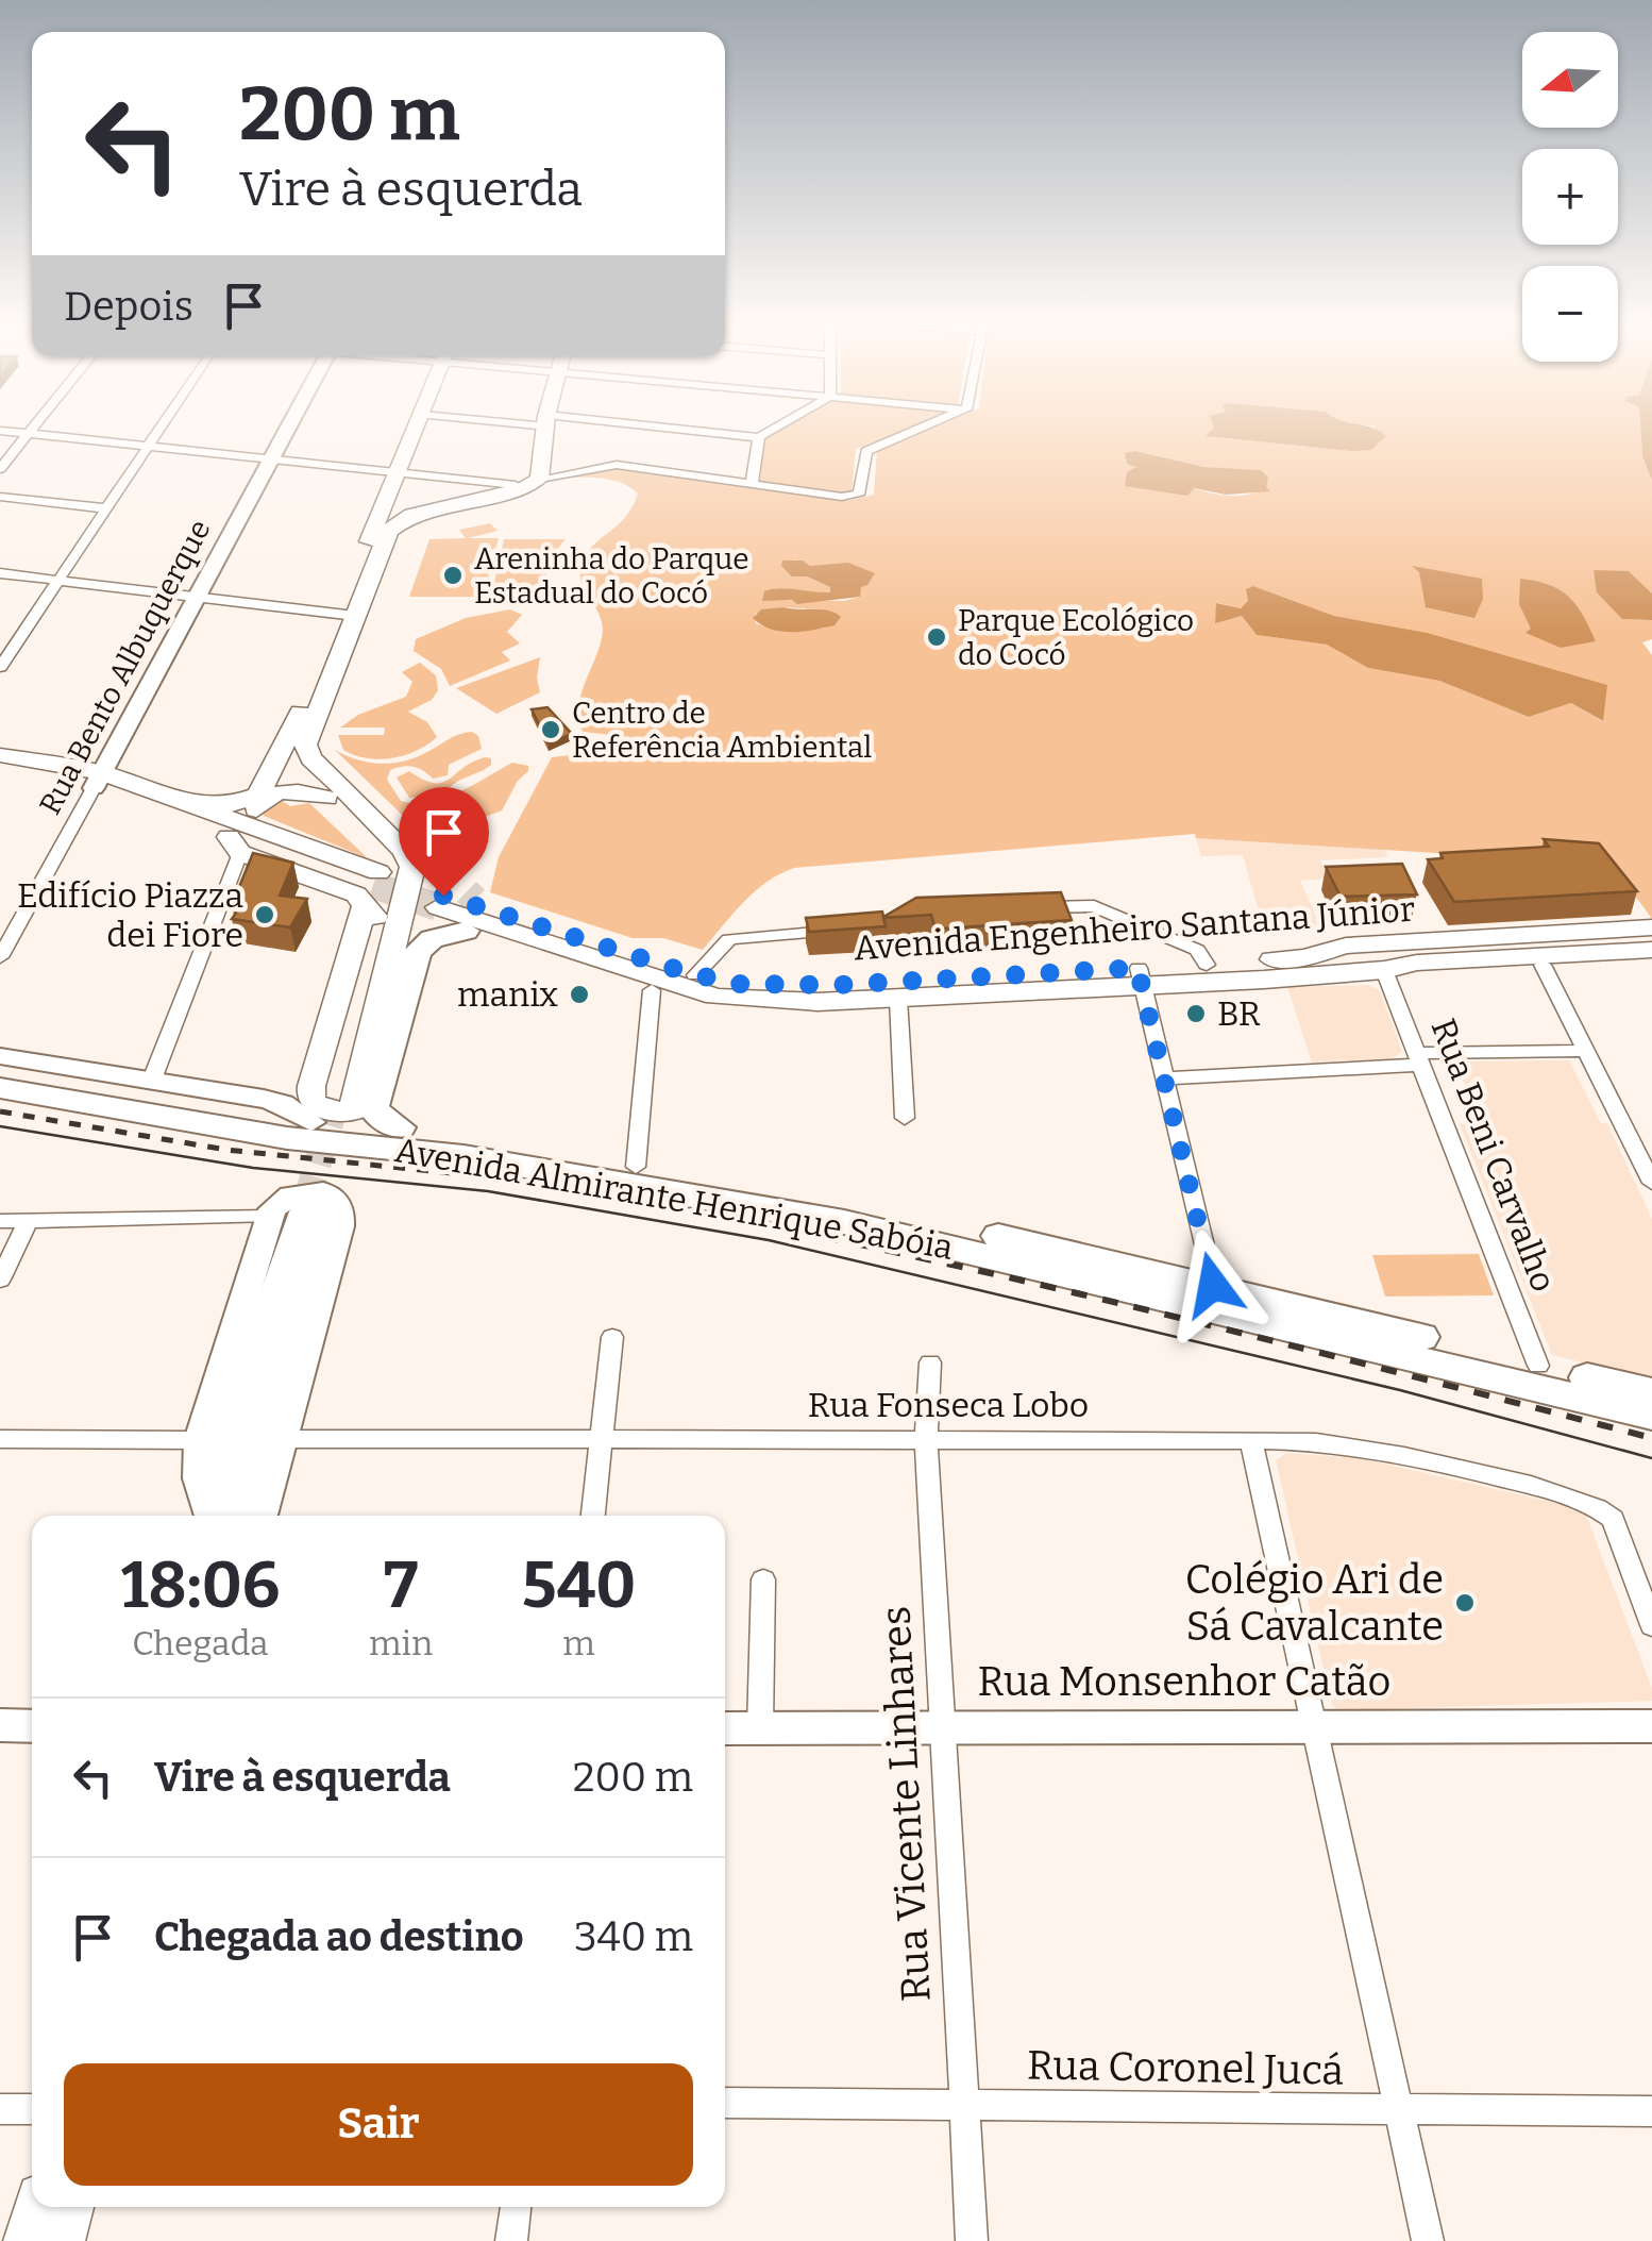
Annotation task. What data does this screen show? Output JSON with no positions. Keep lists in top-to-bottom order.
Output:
{
  "streets": {
    "highway": ["Avenida Almirante Henrique Sabóia"],
    "main road": ["Avenida Engenheiro Santana Júnior"],
    "street": [
      "Rua Bento Albuquerque",
      "Rua Beni Carvalho",
      "Rua Fonseca Lobo",
      "Rua Monsenhor Catão",
      "Rua Vicente Linhares",
      "Rua Coronel Jucá"
    ]
  },
  "crossings": [
    ["Avenida Engenheiro Santana Júnior", "Rua Beni Carvalho"],
    ["Rua Beni Carvalho", "Avenida Almirante Henrique Sabóia"],
    ["Rua Fonseca Lobo", "Rua Vicente Linhares"],
    ["Rua Monsenhor Catão", "Rua Vicente Linhares"],
    ["Rua Vicente Linhares", "Rua Coronel Jucá"]
  ],
  "places": [
    "Areninha do Parque Estadual do Cocó",
    "Parque Ecológico do Cocó",
    "Centro de Referência Ambiental",
    "Edifício Piazza dei Fiore",
    "manix",
    "BR",
    "Colégio Ari de Sá Cavalcante"
  ],
  "north": "left",
  "page": {
    "map_buttons": ["+", "−"],
    "turn": ["200 m", "Vire à esquerda"],
    "then": "Depois",
    "eta": [
      "18:06",
      "Chegada",
      "7",
      "min",
      "540",
      "m"
    ],
    "list": [
      {
        "name": "Vire à esquerda",
        "value": "200 m"
      },
      {
        "name": "Chegada ao destino",
        "value": "340 m"
      }
    ],
    "buttons": "Sair"
  }
}
